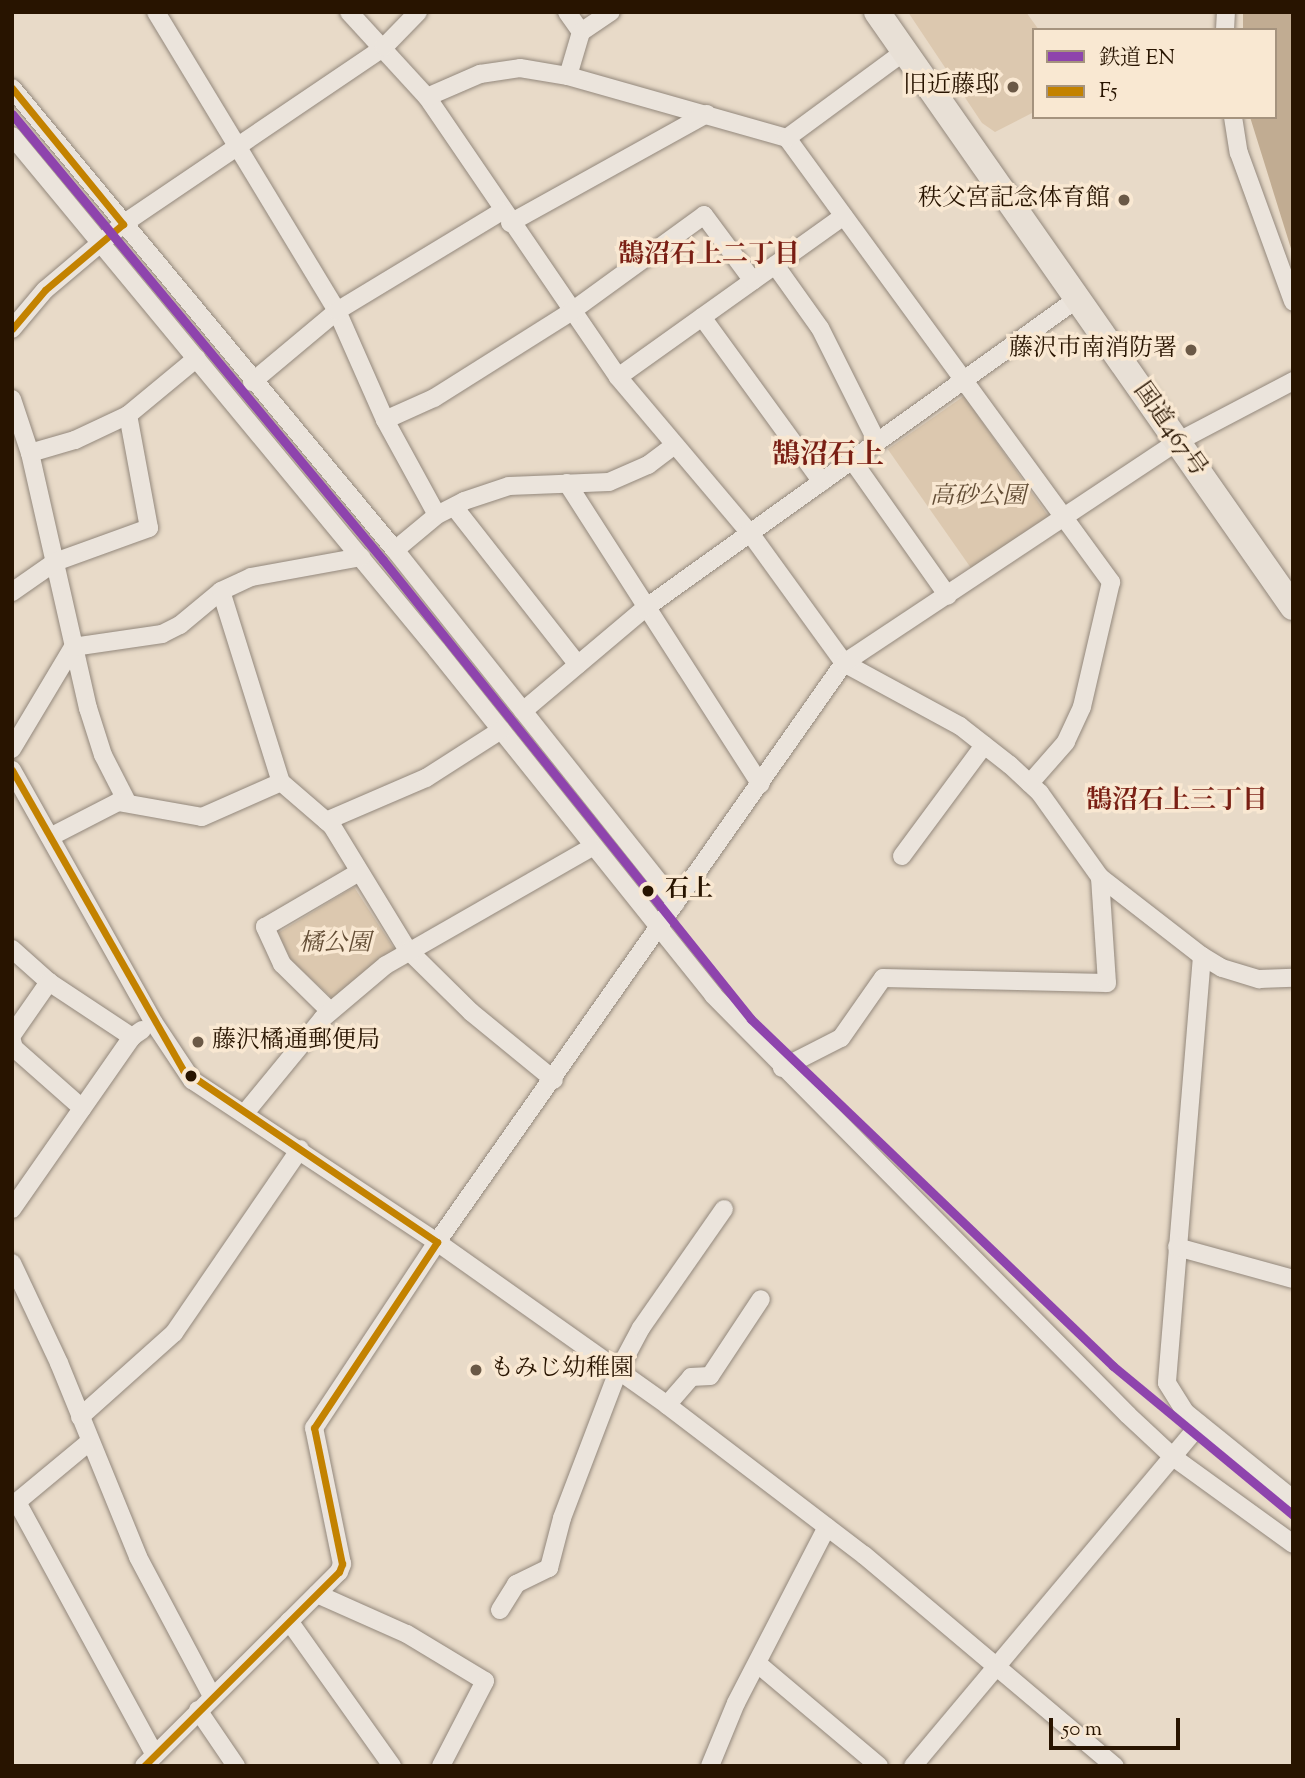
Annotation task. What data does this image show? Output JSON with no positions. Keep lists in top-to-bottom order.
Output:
{
  "streets": {
    "highway": ["国道467号"]
  },
  "districts": ["鵠沼石上二丁目", "鵠沼石上", "鵠沼石上三丁目"],
  "parks": ["高砂公園", "橘公園"],
  "places": [
    "旧近藤邸",
    "秩父宮記念体育館",
    "藤沢市南消防署",
    "石上",
    "藤沢橘通郵便局",
    "もみじ幼稚園"
  ],
  "lines": ["transit line F5", "rail line EN"],
  "legend": ["鉄道 EN", "F5"],
  "scale_bar": "50 m"
}
